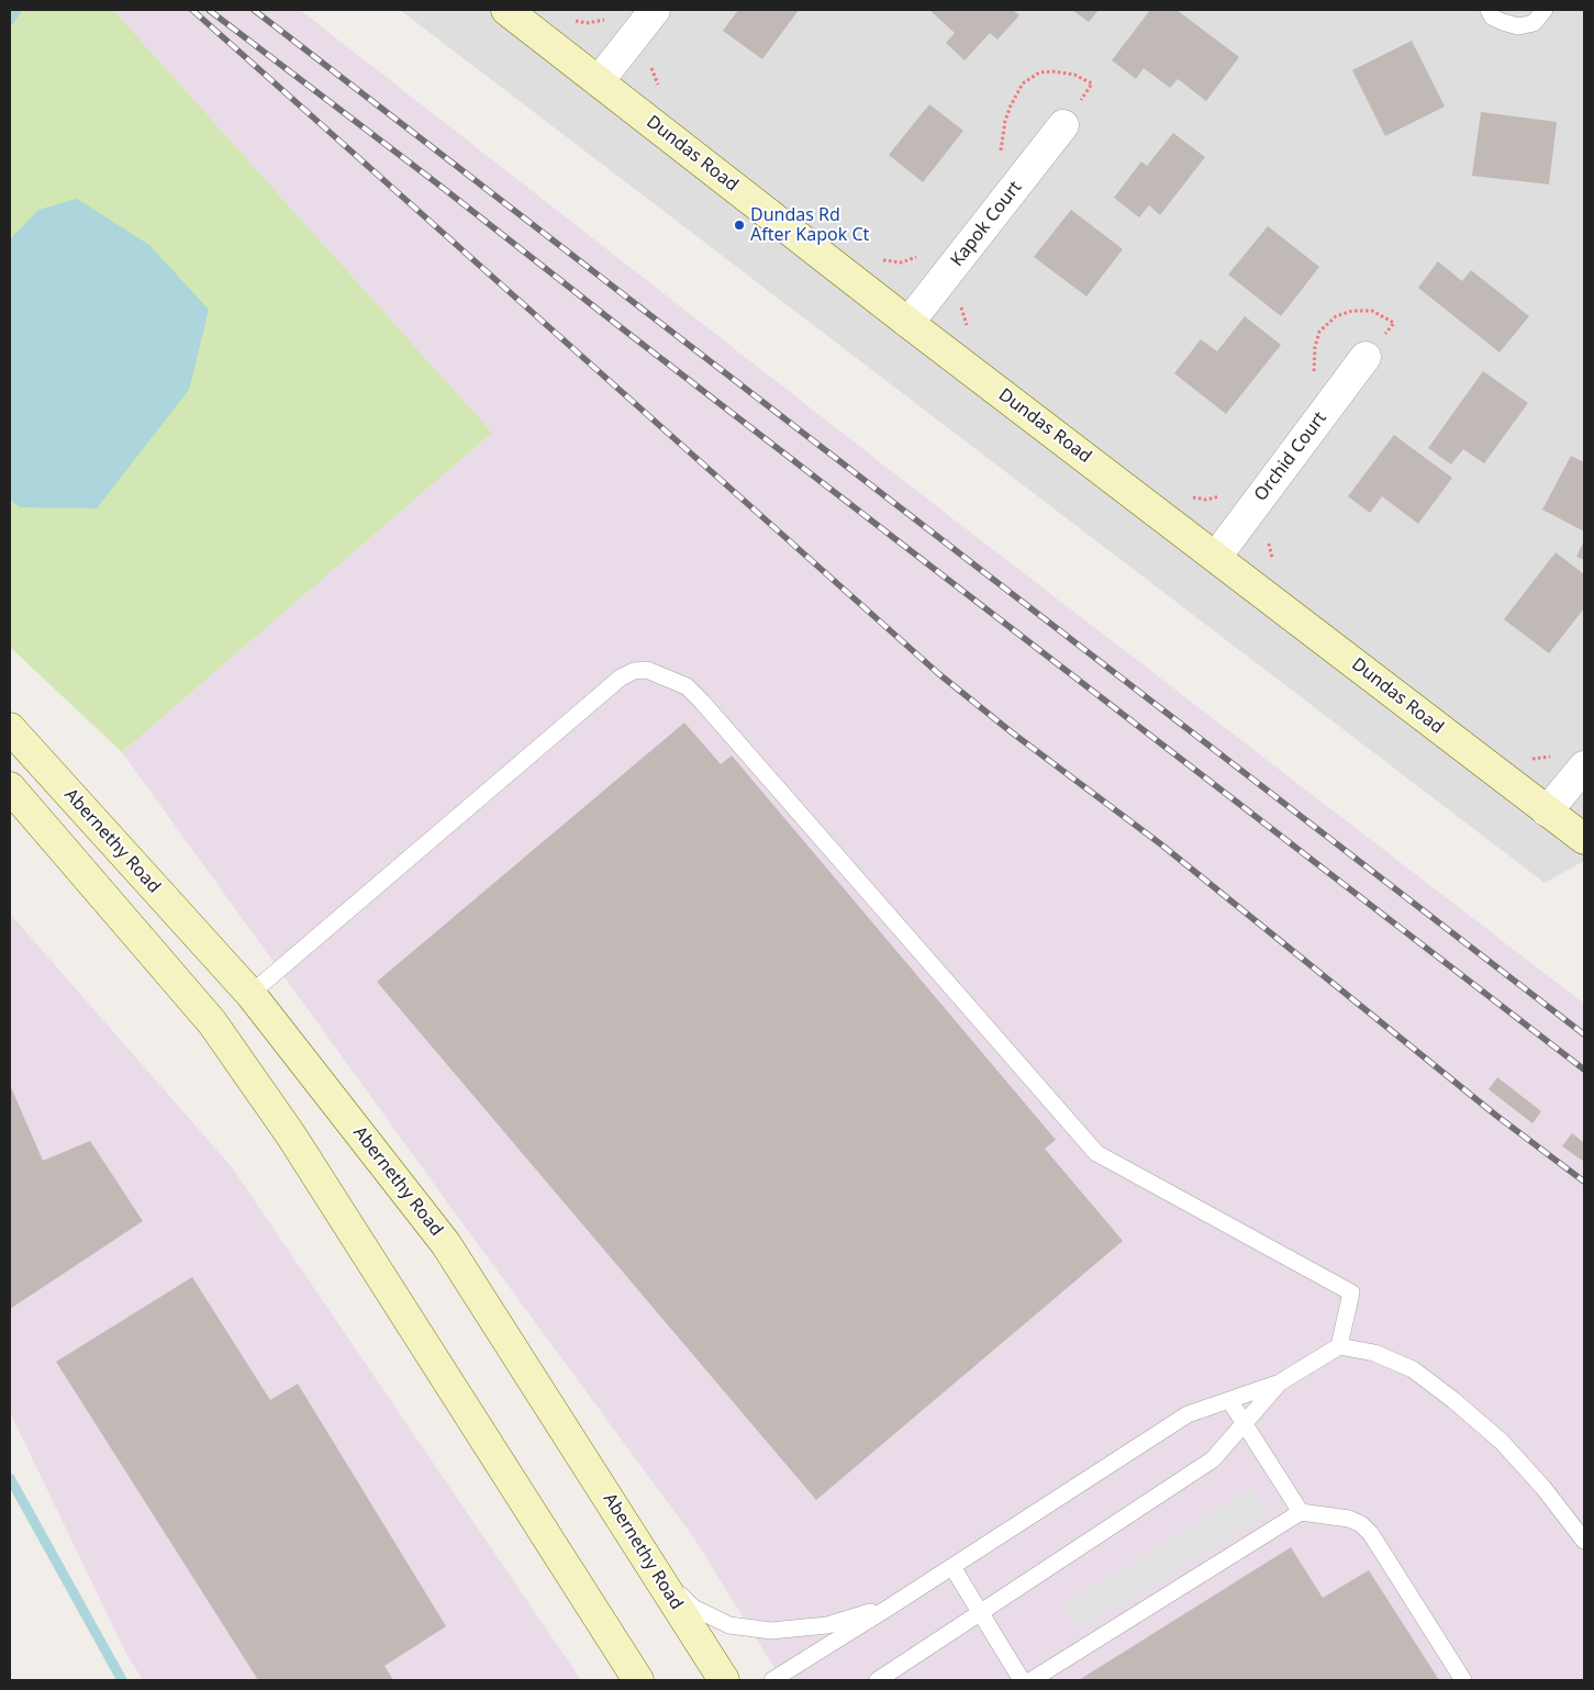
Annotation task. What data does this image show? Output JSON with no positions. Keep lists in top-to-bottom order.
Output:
{
  "streets": {
    "main road": ["Dundas Road", "Abernethy Road"],
    "street": ["Kapok Court", "Orchid Court"]
  },
  "crossings": [
    ["Dundas Road", "Kapok Court"],
    ["Dundas Road", "Orchid Court"]
  ],
  "places": ["Dundas Rd After Kapok Ct"]
}
